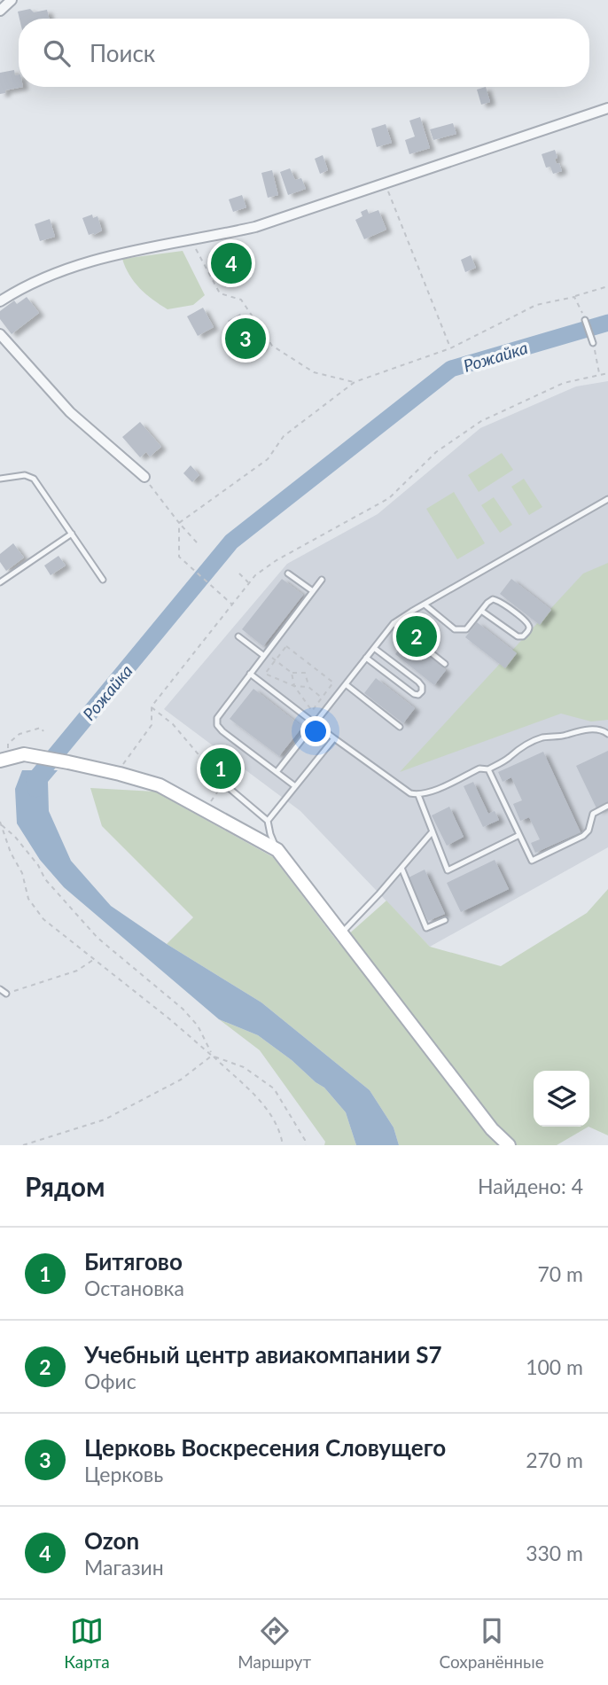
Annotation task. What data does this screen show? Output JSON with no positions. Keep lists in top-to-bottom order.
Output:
{
  "water": ["Рожайка"],
  "page": {
    "search": "Поиск",
    "pins": [
      "4",
      "3",
      "2",
      "1"
    ],
    "heading": ["Рядом", "Найдено: 4"],
    "list": [
      {
        "mark": "1",
        "name": "Битягово",
        "note": "Остановка",
        "value": "70 m"
      },
      {
        "mark": "2",
        "name": "Учебный центр авиакомпании S7",
        "note": "Офис",
        "value": "100 m"
      },
      {
        "mark": "3",
        "name": "Церковь Воскресения Словущего",
        "note": "Церковь",
        "value": "270 m"
      },
      {
        "mark": "4",
        "name": "Ozon",
        "note": "Магазин",
        "value": "330 m"
      }
    ],
    "nav": ["Карта", "Маршрут", "Сохранённые"]
  }
}
